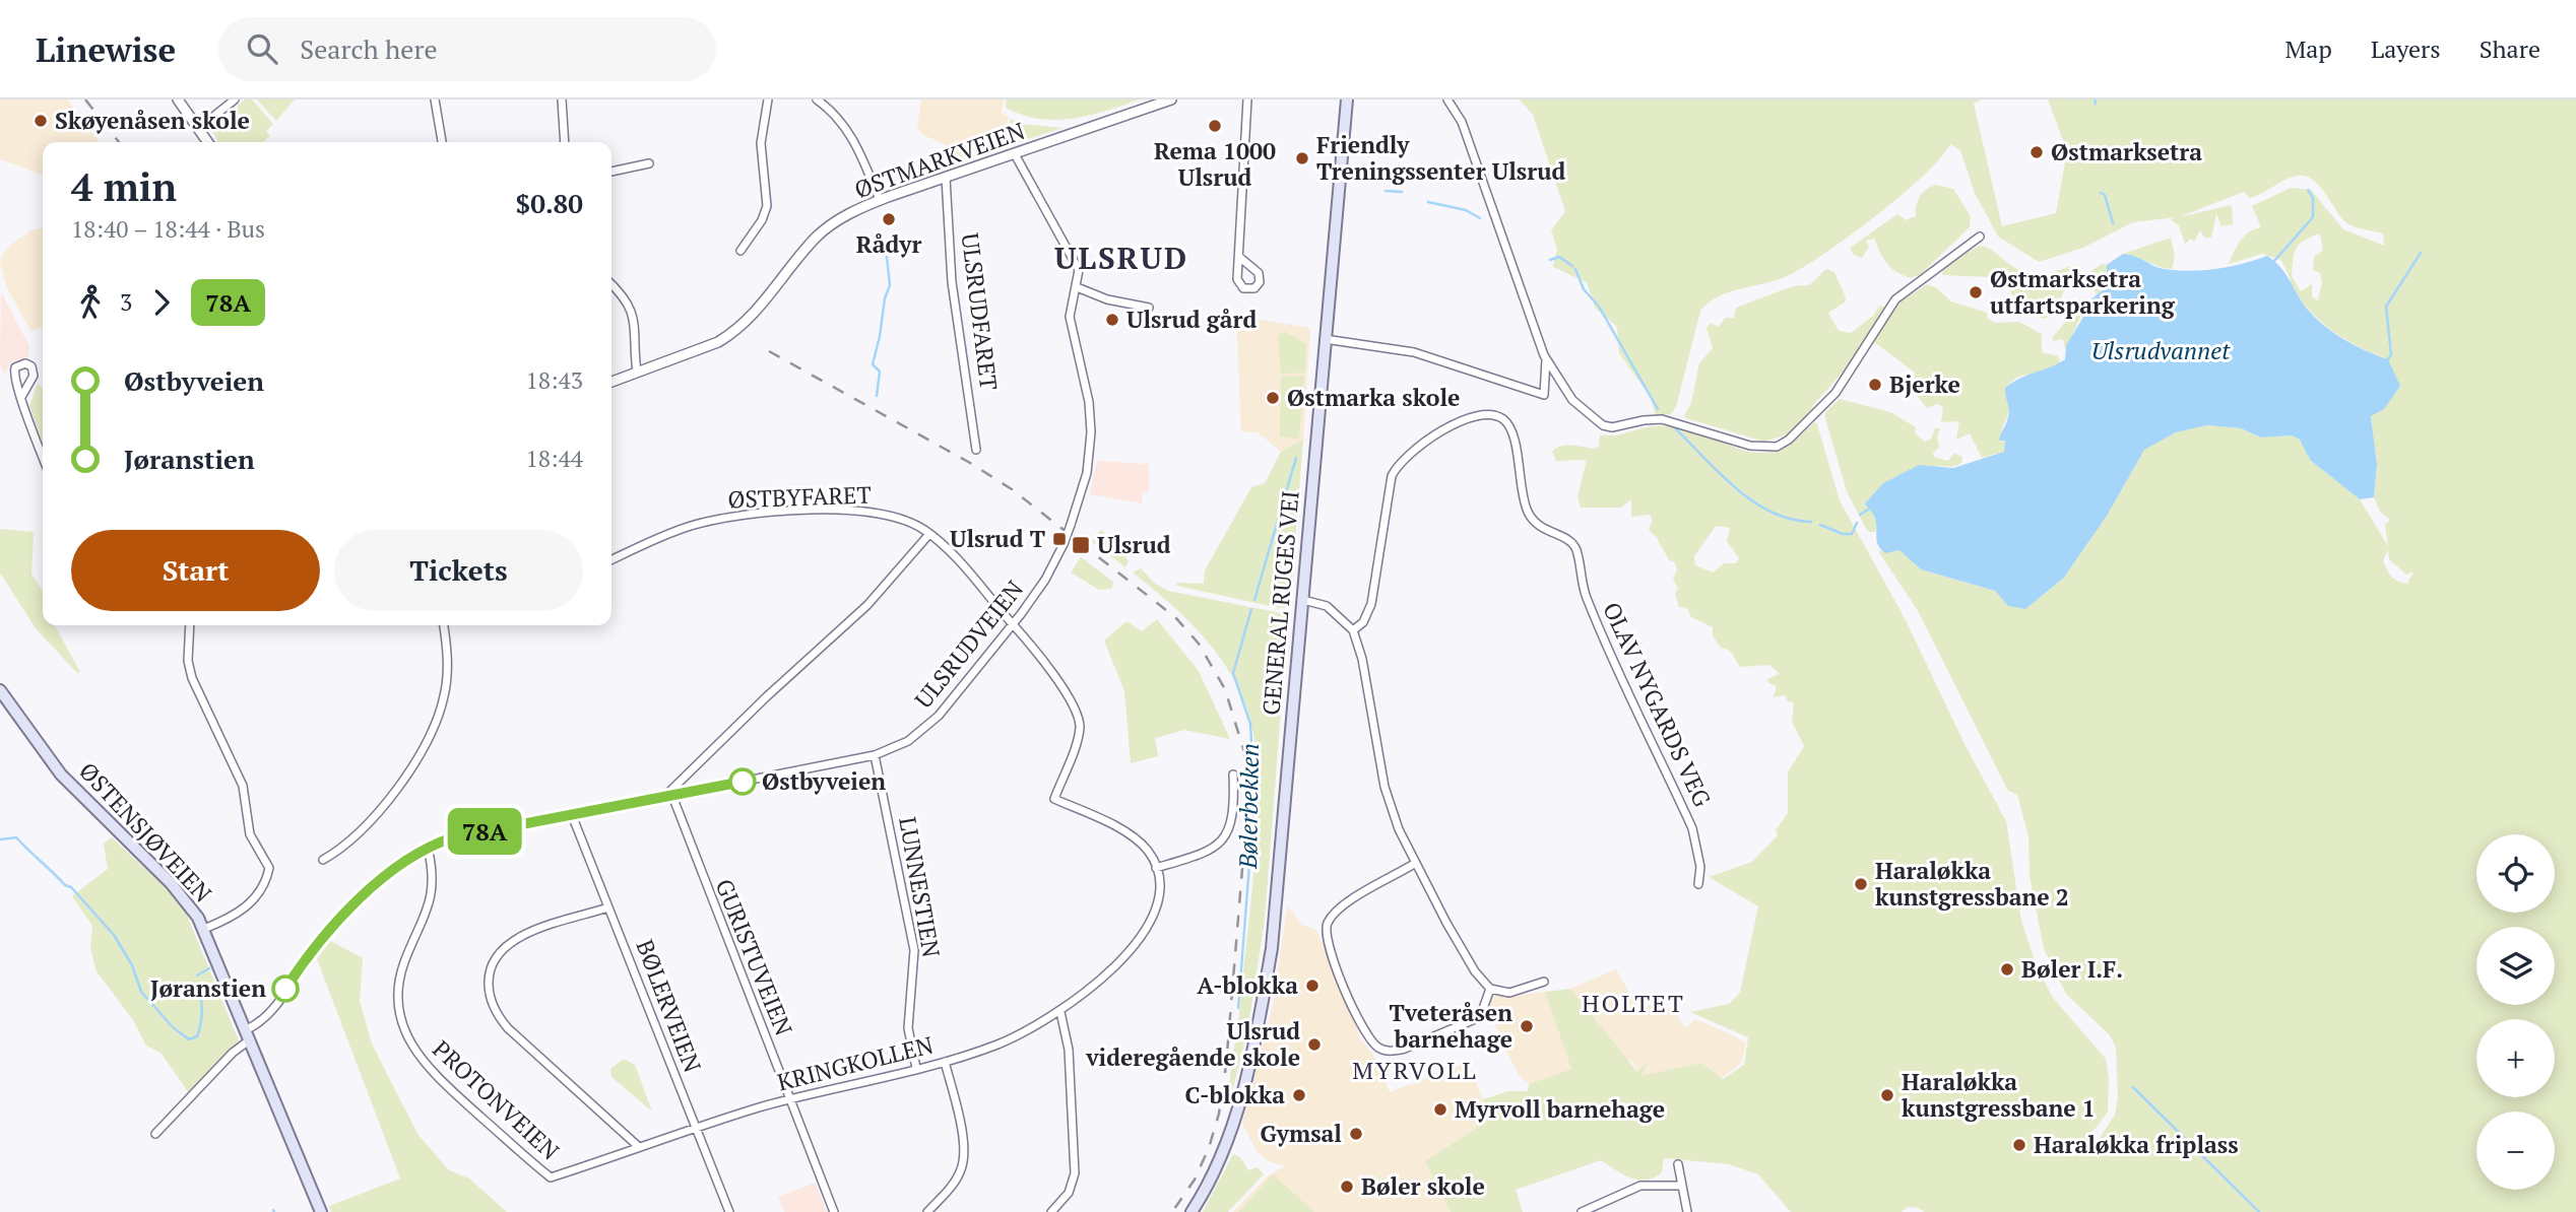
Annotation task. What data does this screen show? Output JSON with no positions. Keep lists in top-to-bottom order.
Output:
{
  "streets": {
    "main road": ["GENERAL RUGES VEI", "ØSTENSJØVEIEN"],
    "street": [
      "ØSTMARKVEIEN",
      "ULSRUDFARET",
      "ØSTBYFARET",
      "ULSRUDVEIEN",
      "OLAV NYGARDS VEG",
      "LUNNESTIEN",
      "GURISTUVEIEN",
      "BØLERVEIEN",
      "KRINGKOLLEN",
      "PROTONVEIEN"
    ]
  },
  "crossings": [
    ["ØSTMARKVEIEN", "ULSRUDFARET"],
    ["ØSTMARKVEIEN", "ULSRUDVEIEN"],
    ["ØSTBYFARET", "ULSRUDVEIEN"],
    ["ØSTBYFARET", "KRINGKOLLEN"],
    ["ULSRUDVEIEN", "ØSTENSJØVEIEN"],
    ["ULSRUDVEIEN", "LUNNESTIEN"],
    ["ULSRUDVEIEN", "GURISTUVEIEN"],
    ["ULSRUDVEIEN", "BØLERVEIEN"],
    ["ULSRUDVEIEN", "PROTONVEIEN"],
    ["LUNNESTIEN", "KRINGKOLLEN"],
    ["GURISTUVEIEN", "KRINGKOLLEN"],
    ["BØLERVEIEN", "KRINGKOLLEN"],
    ["KRINGKOLLEN", "PROTONVEIEN"]
  ],
  "districts": ["ULSRUD", "HOLTET", "MYRVOLL"],
  "water": ["Ulsrudvannet", "Bølerbekken"],
  "places": {
    "other": [
      "Skøyenåsen skole",
      "Rema 1000 Ulsrud",
      "Østmarksetra",
      "Friendly Treningssenter Ulsrud",
      "Rådyr",
      "Østmarksetra utfartsparkering",
      "Ulsrud gård",
      "Bjerke",
      "Østmarka skole",
      "Østbyveien",
      "Haraløkka kunstgressbane 2",
      "Bøler I.F.",
      "A-blokka",
      "Jøranstien",
      "Tveteråsen barnehage",
      "Ulsrud videregående skole",
      "C-blokka",
      "Haraløkka kunstgressbane 1",
      "Myrvoll barnehage",
      "Gymsal",
      "Haraløkka friplass",
      "Bøler skole"
    ],
    "transit": ["Ulsrud T", "Ulsrud"]
  },
  "lines": ["bus line 78A"],
  "page": {
    "header": "Linewise",
    "search": "Search here",
    "nav": ["Map", "Layers", "Share"],
    "on_map": "78A",
    "heading": ["4 min", "18:40 – 18:44 · Bus", "$0.80"],
    "legs": ["3", "78A"],
    "list": [
      {
        "name": "Østbyveien",
        "value": "18:43"
      },
      {
        "name": "Jøranstien",
        "value": "18:44"
      }
    ],
    "buttons": ["Start", "Tickets"],
    "map_buttons": ["+", "−"]
  }
}
